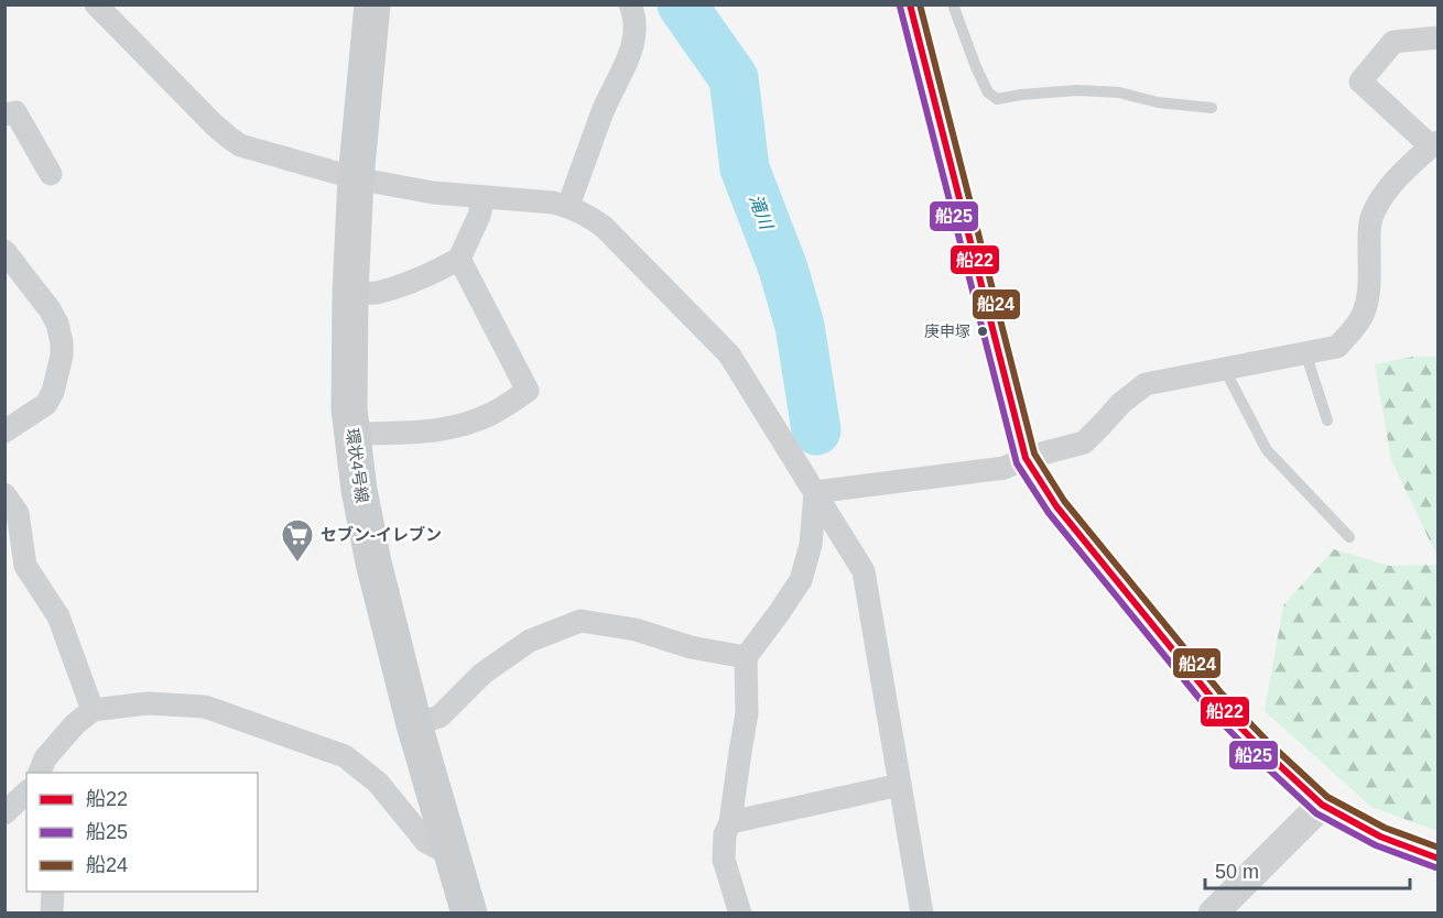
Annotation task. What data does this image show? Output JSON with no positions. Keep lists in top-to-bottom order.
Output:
{
  "streets": {
    "main road": ["環状4号線"]
  },
  "water": ["滝川"],
  "places": {
    "other": ["庚申塚"],
    "supermarket": ["セブン-イレブン"]
  },
  "lines": ["transit line 船22", "transit line 船24", "transit line 船25"],
  "legend": ["船22", "船25", "船24"],
  "scale_bar": "50 m"
}
